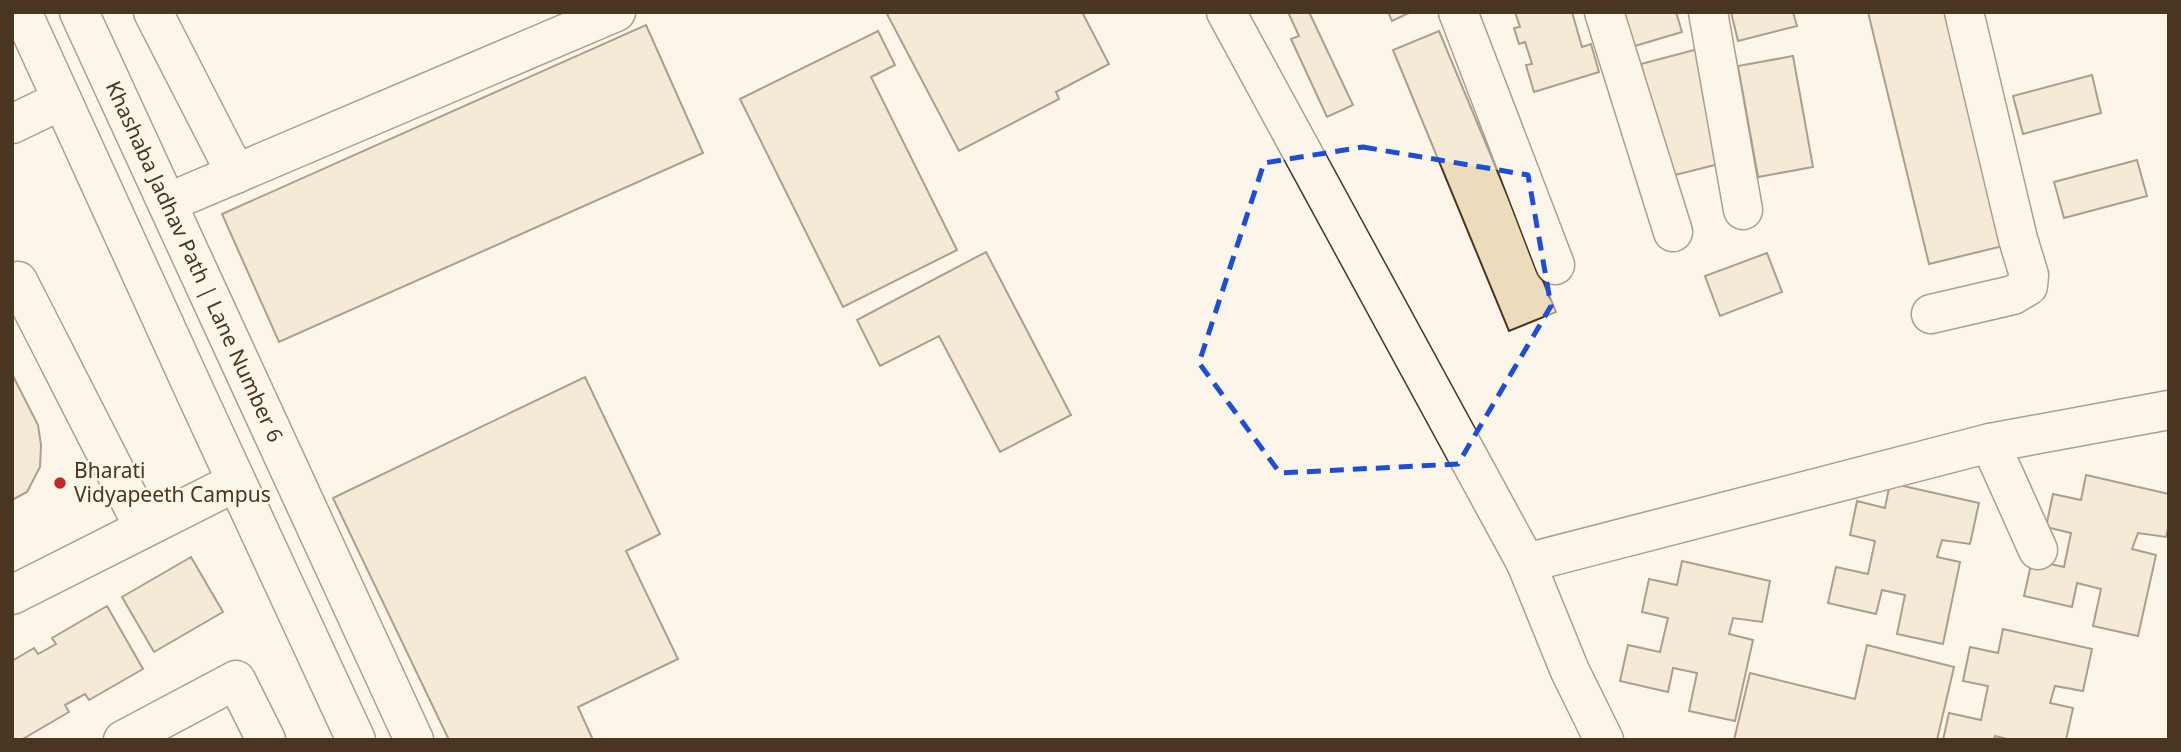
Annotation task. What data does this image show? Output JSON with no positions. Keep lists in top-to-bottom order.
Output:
{
  "streets": {
    "street": ["Khashaba Jadhav Path | Lane Number 6"]
  },
  "places": ["Bharati Vidyapeeth Campus"]
}
